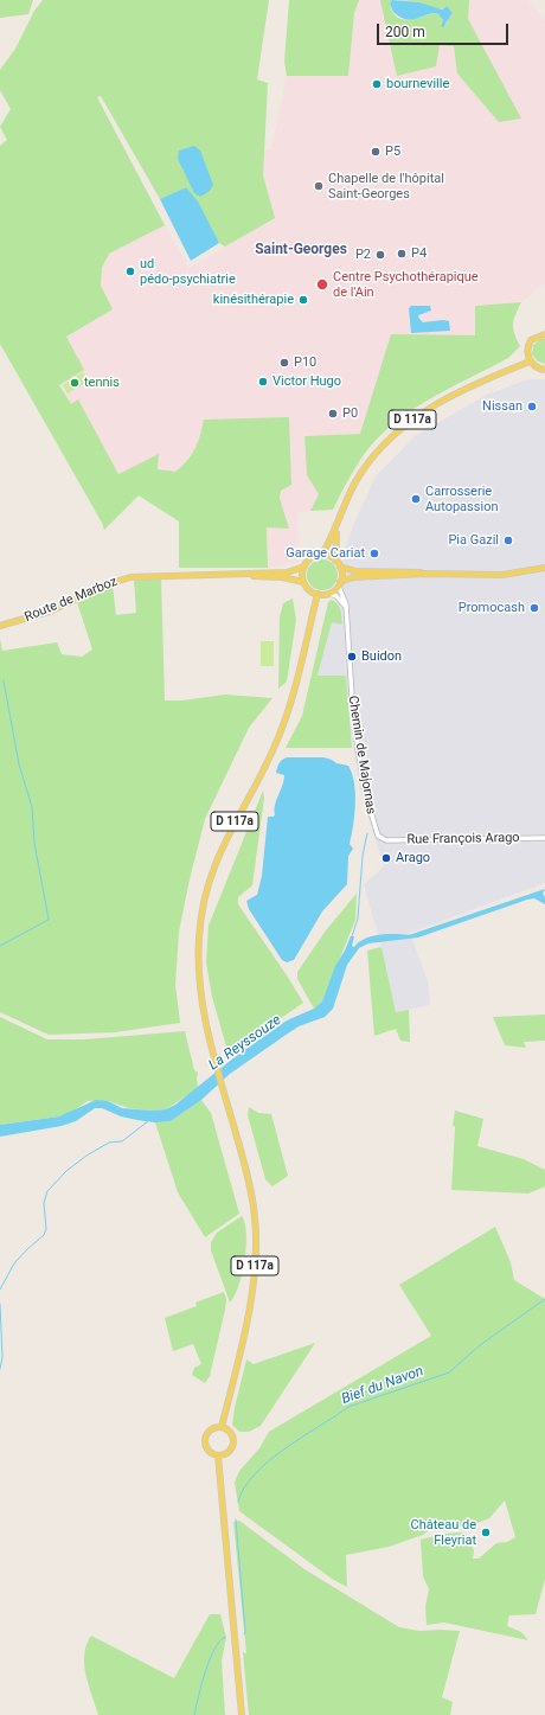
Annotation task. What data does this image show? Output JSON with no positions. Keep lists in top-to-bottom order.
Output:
{
  "streets": {
    "main road": ["D 117a", "Route de Marboz"],
    "street": ["Chemin de Majornas", "Rue François Arago"]
  },
  "crossings": [
    ["D 117a", "Route de Marboz"],
    ["D 117a", "Chemin de Majornas"],
    ["Route de Marboz", "Chemin de Majornas"],
    ["Chemin de Majornas", "Rue François Arago"]
  ],
  "districts": ["Saint-Georges"],
  "water": ["La Reyssouze", "Bief du Navon"],
  "places": [
    "bourneville",
    "P5",
    "Chapelle de l'hôpital Saint-Georges",
    "P4",
    "P2",
    "ud pédo-psychiatrie",
    "Centre Psychothérapique de l'Ain",
    "kinésithérapie",
    "P10",
    "Victor Hugo",
    "tennis",
    "Nissan",
    "P0",
    "Carrosserie Autopassion",
    "Pia Gazil",
    "Garage Cariat",
    "Promocash",
    "Buidon",
    "Arago",
    "Château de Fleyriat"
  ],
  "scale_bar": "200 m"
}
